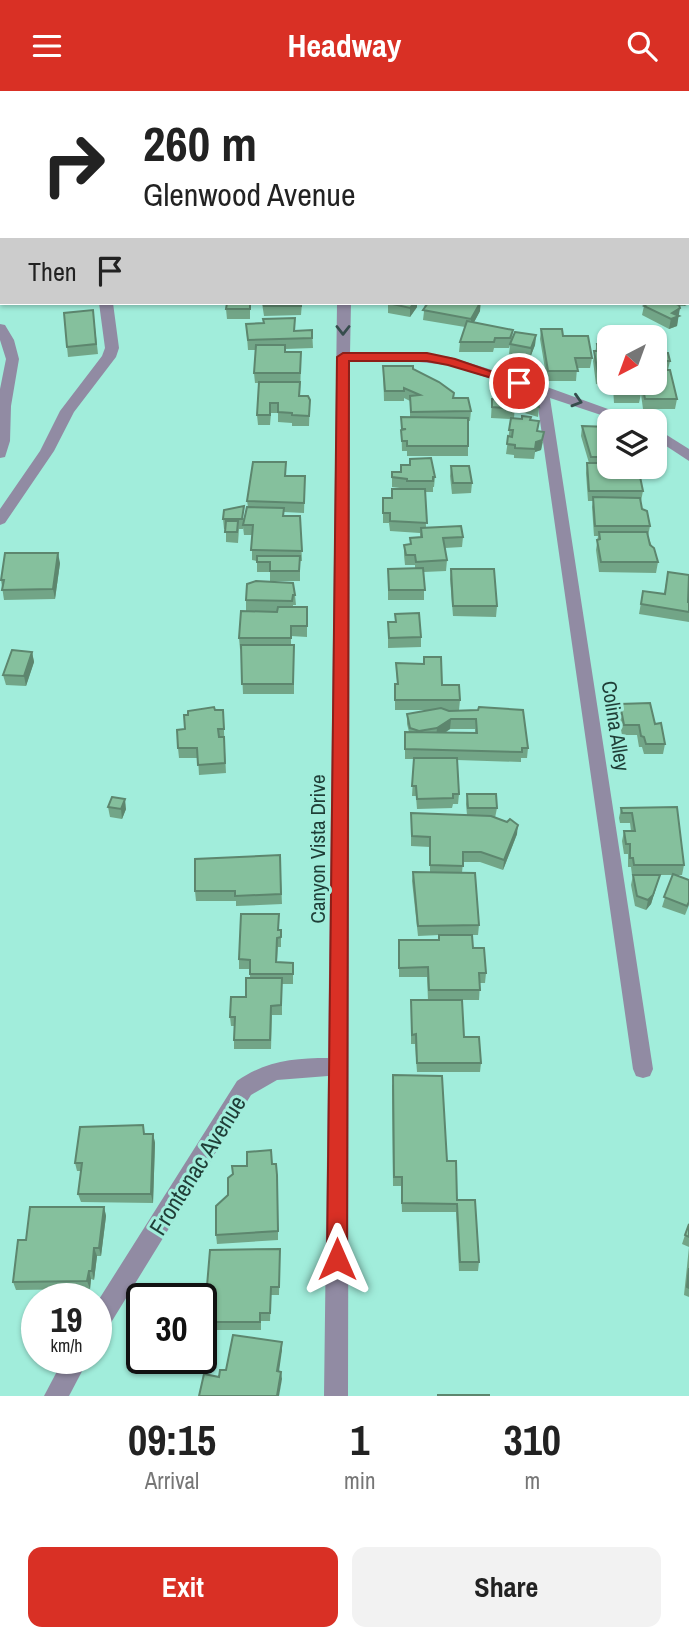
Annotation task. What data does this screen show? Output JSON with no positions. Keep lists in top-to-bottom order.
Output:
{
  "streets": {
    "street": ["Colina Alley", "Canyon Vista Drive", "Frontenac Avenue"]
  },
  "crossings": [
    ["Canyon Vista Drive", "Frontenac Avenue"]
  ],
  "north": "bottom left",
  "page": {
    "header": "Headway",
    "turn": ["260 m", "Glenwood Avenue"],
    "then": "Then",
    "speed": "19 km/h",
    "limit": "30",
    "eta": [
      "09:15",
      "Arrival",
      "1",
      "min",
      "310",
      "m"
    ],
    "buttons": ["Exit", "Share"]
  }
}
